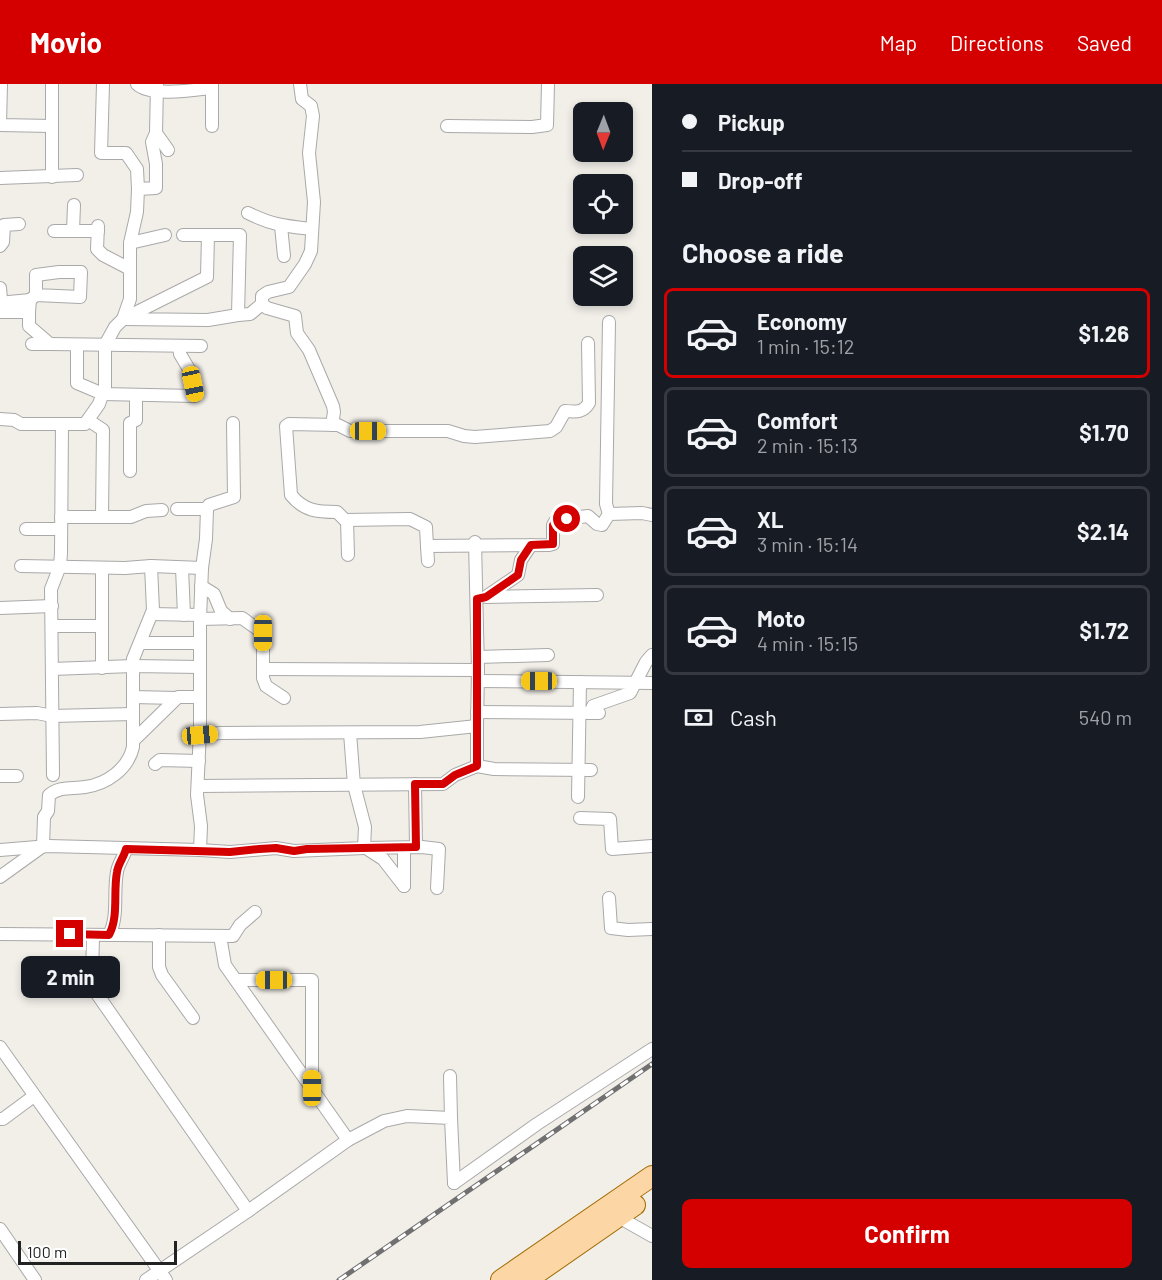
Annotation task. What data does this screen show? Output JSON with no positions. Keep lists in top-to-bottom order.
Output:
{
  "scale_bar": "100 m",
  "north": "bottom",
  "page": {
    "header": "Movio",
    "nav": ["Map", "Directions", "Saved"],
    "banner": ["Pickup", "Drop-off"],
    "heading": "Choose a ride",
    "list": [
      {
        "name": "Economy",
        "note": "1 min · 15:12",
        "value": "$1.26"
      },
      {
        "name": "Comfort",
        "note": "2 min · 15:13",
        "value": "$1.70"
      },
      {
        "name": "XL",
        "note": "3 min · 15:14",
        "value": "$2.14"
      },
      {
        "name": "Moto",
        "note": "4 min · 15:15",
        "value": "$1.72"
      }
    ],
    "pay": ["Cash", "540 m"],
    "bubble": "2 min",
    "buttons": "Confirm",
    "scale": "100 m"
  }
}
